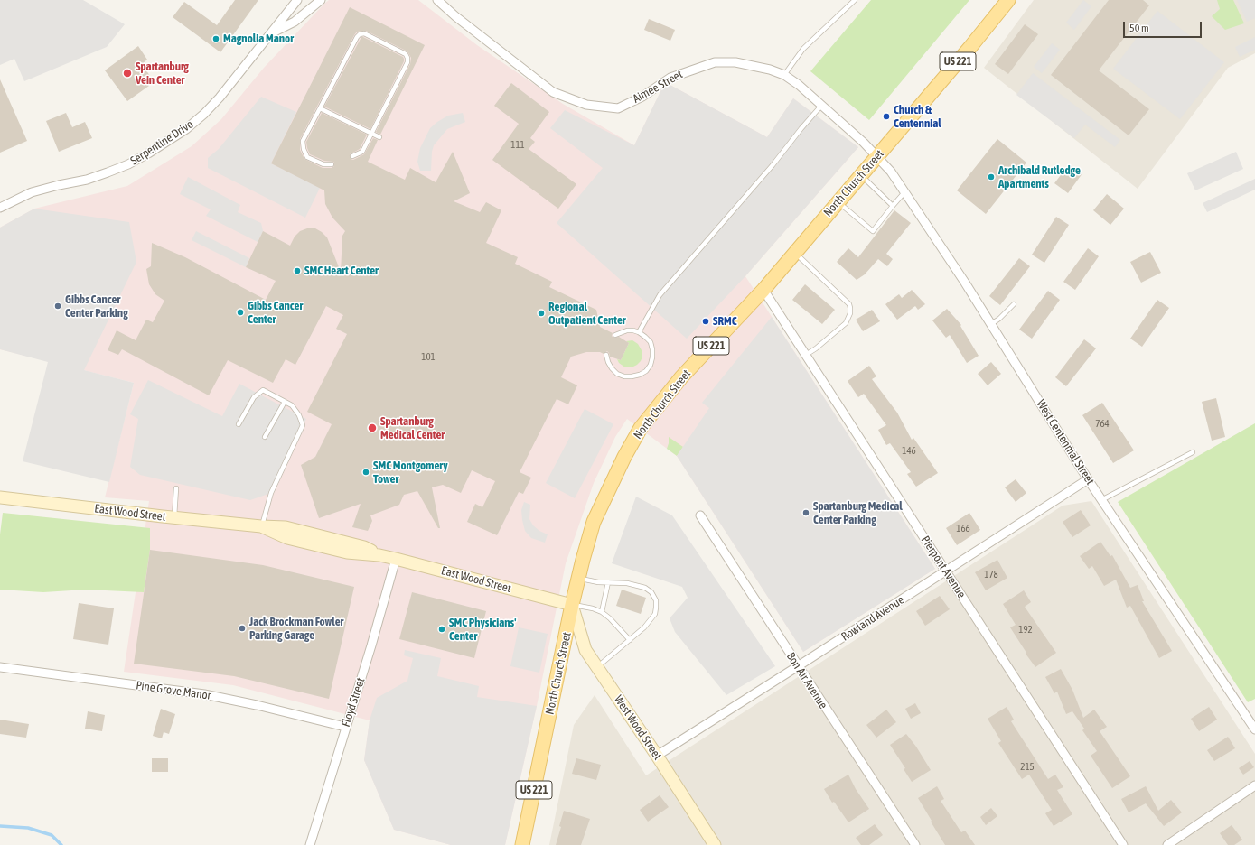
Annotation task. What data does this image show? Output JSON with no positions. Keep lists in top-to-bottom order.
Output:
{
  "streets": {
    "main road": ["US 221", "North Church Street"],
    "street": [
      "Aimee Street",
      "Serpentine Drive",
      "West Centennial Street",
      "East Wood Street",
      "Pierpont Avenue",
      "Rowland Avenue",
      "Bon Air Avenue",
      "Pine Grove Manor",
      "Floyd Street",
      "West Wood Street"
    ]
  },
  "crossings": [
    ["Aimee Street", "North Church Street"],
    ["Aimee Street", "West Centennial Street"],
    ["North Church Street", "West Centennial Street"],
    ["North Church Street", "East Wood Street"],
    ["North Church Street", "Pierpont Avenue"],
    ["North Church Street", "West Wood Street"],
    ["West Centennial Street", "Rowland Avenue"],
    ["East Wood Street", "Floyd Street"],
    ["East Wood Street", "West Wood Street"],
    ["Pierpont Avenue", "Rowland Avenue"],
    ["Rowland Avenue", "Bon Air Avenue"],
    ["Rowland Avenue", "West Wood Street"],
    ["Pine Grove Manor", "Floyd Street"]
  ],
  "places": [
    "Magnolia Manor",
    "Spartanburg Vein Center",
    "Church & Centennial",
    "Archibald Rutledge Apartments",
    "SMC Heart Center",
    "Gibbs Cancer Center Parking",
    "Gibbs Cancer Center",
    "Regional Outpatient Center",
    "SRMC",
    "Spartanburg Medical Center",
    "SMC Montgomery Tower",
    "Spartanburg Medical Center Parking",
    "Jack Brockman Fowler Parking Garage",
    "SMC Physicians' Center"
  ],
  "house_numbers": [
    "111",
    "101",
    "764",
    "146",
    "166",
    "178",
    "192",
    "215"
  ],
  "scale_bar": "50 m"
}
